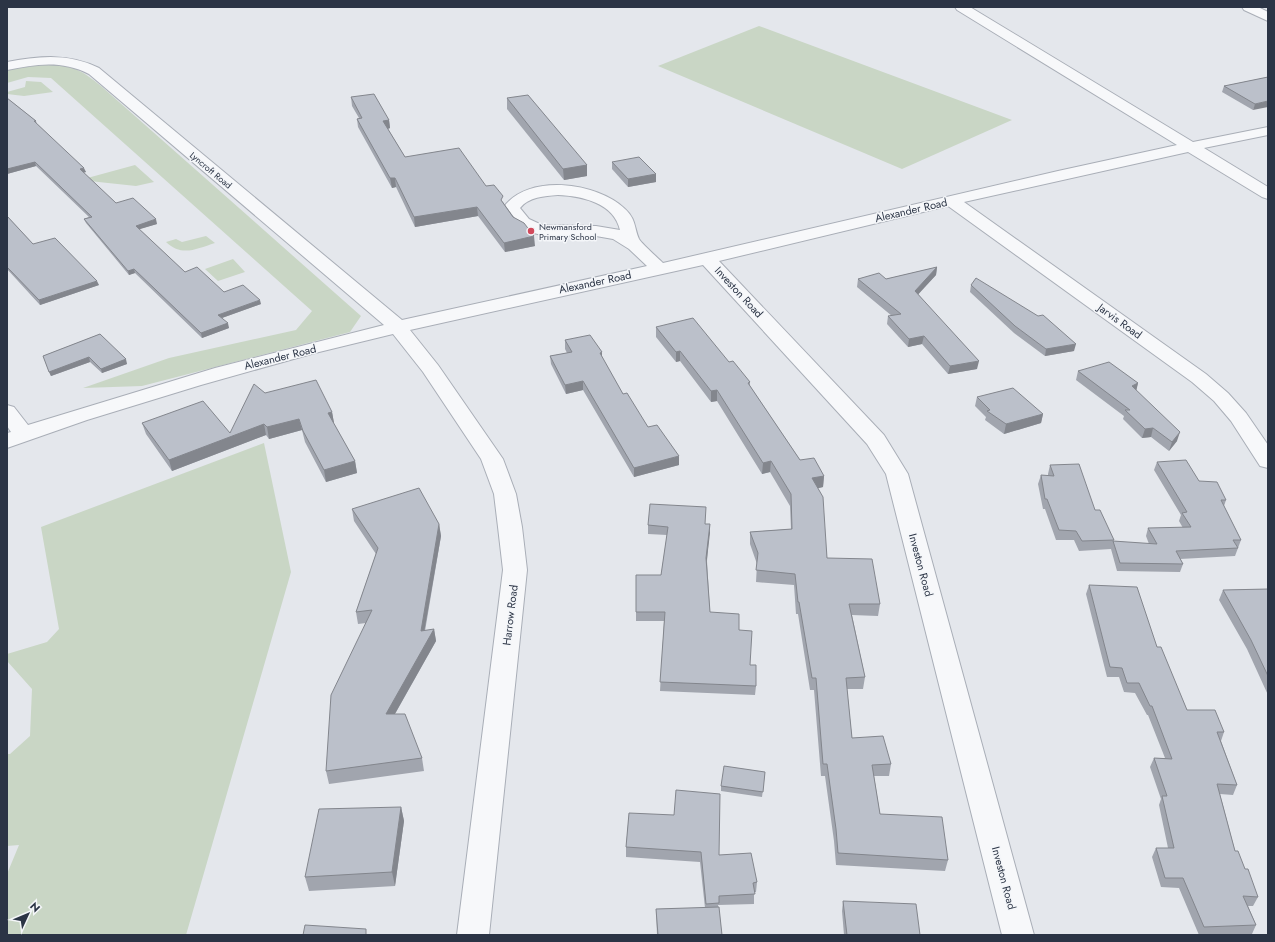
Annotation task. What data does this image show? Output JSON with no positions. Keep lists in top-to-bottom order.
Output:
{
  "streets": {
    "street": [
      "Lyncroft Road",
      "Alexander Road",
      "Investon Road",
      "Jarvis Road",
      "Harrow Road"
    ]
  },
  "crossings": [
    ["Lyncroft Road", "Alexander Road"],
    ["Lyncroft Road", "Harrow Road"],
    ["Alexander Road", "Investon Road"],
    ["Alexander Road", "Jarvis Road"],
    ["Alexander Road", "Harrow Road"]
  ],
  "places": ["Newmansford Primary School"],
  "north": "top right"
}
